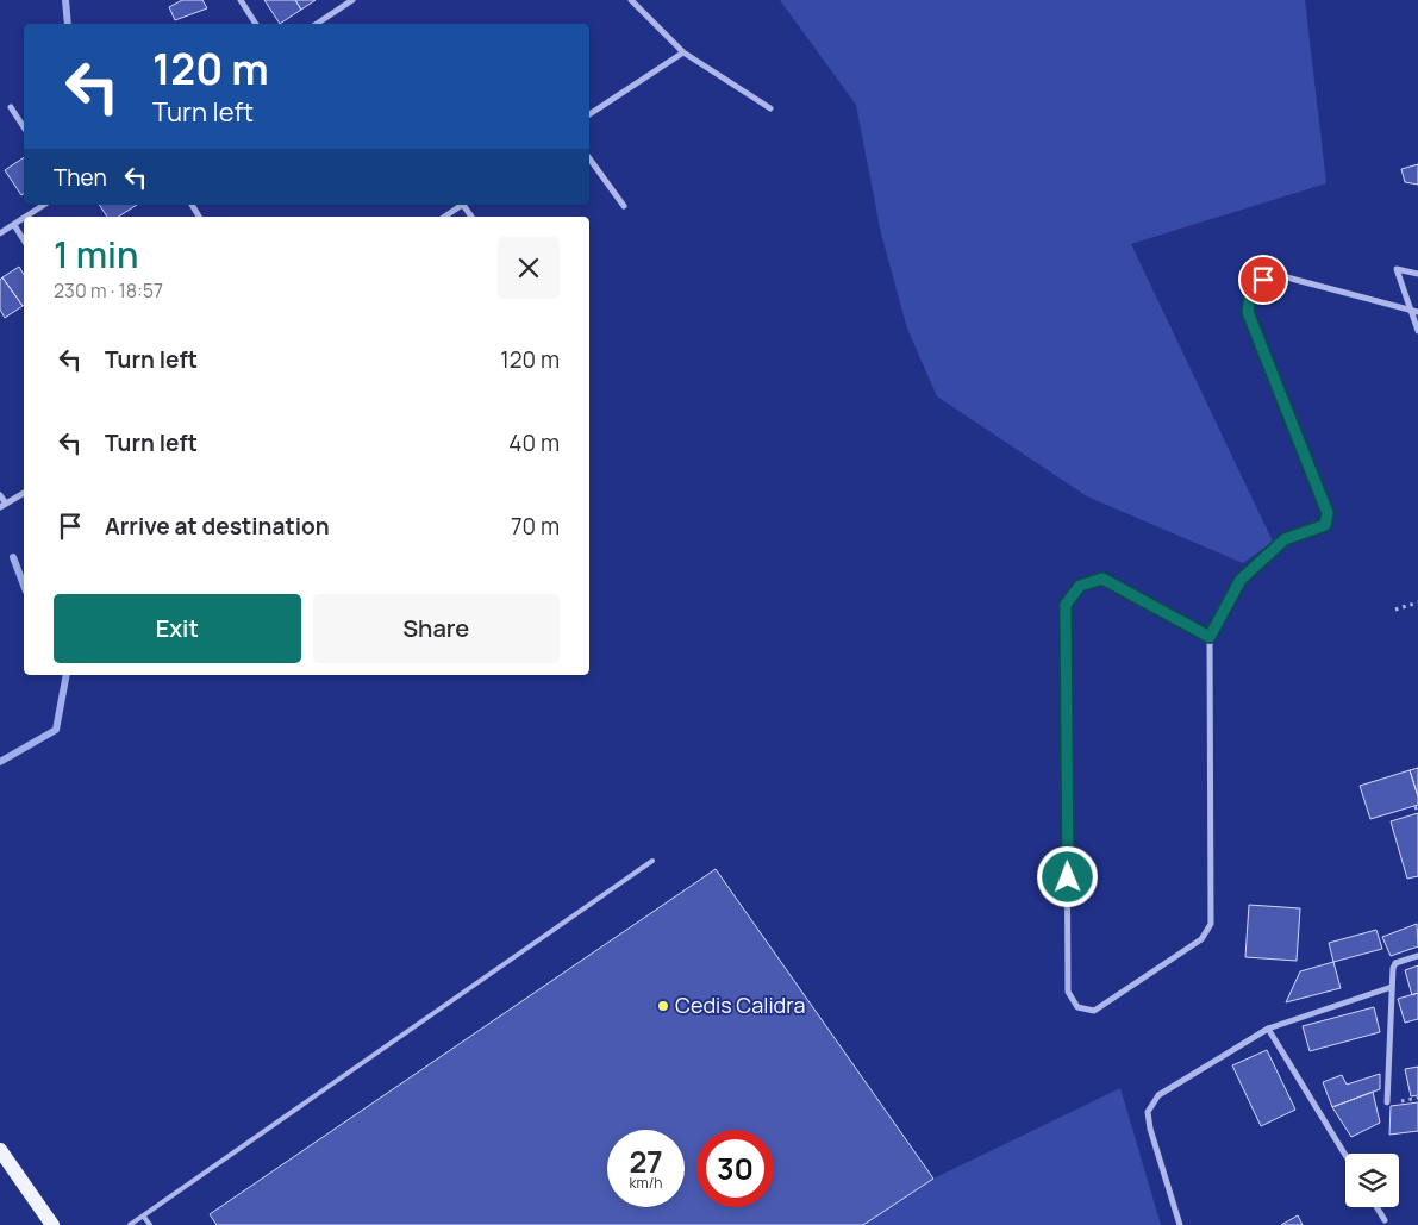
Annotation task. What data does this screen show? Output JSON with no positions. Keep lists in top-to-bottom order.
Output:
{
  "places": ["Cedis Calidra"],
  "page": {
    "turn": ["120 m", "Turn left"],
    "then": "Then",
    "heading": ["1 min", "230 m · 18:57"],
    "list": [
      {
        "name": "Turn left",
        "value": "120 m"
      },
      {
        "name": "Turn left",
        "value": "40 m"
      },
      {
        "name": "Arrive at destination",
        "value": "70 m"
      }
    ],
    "buttons": ["Exit", "Share"],
    "speed": "27 km/h",
    "limit": "30"
  }
}
